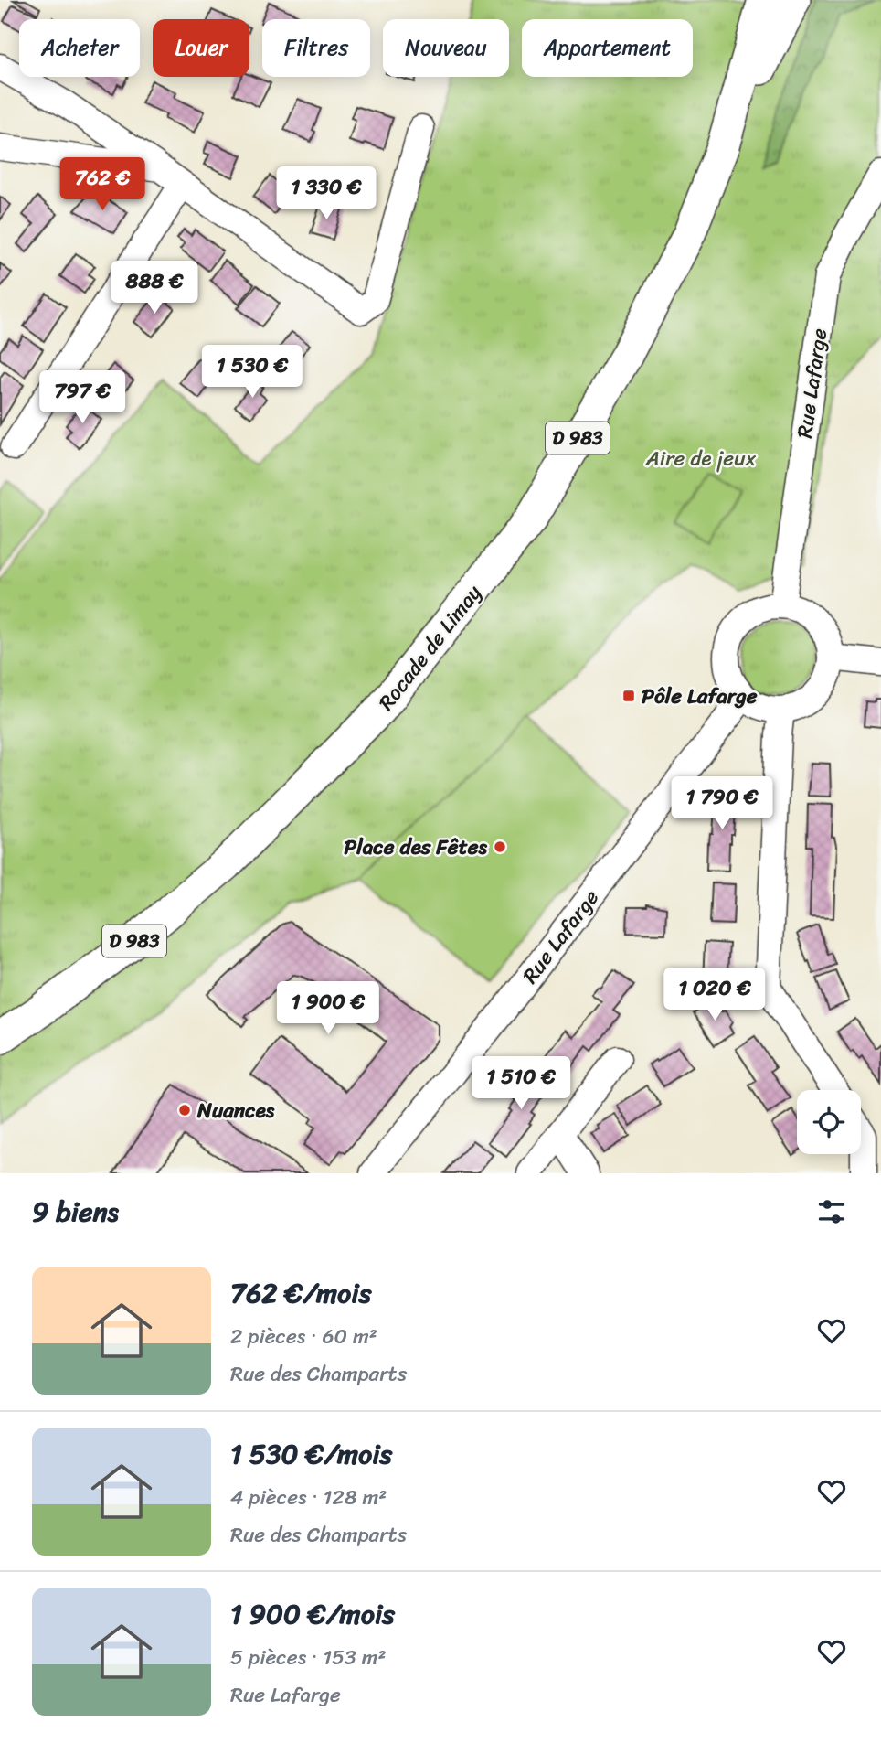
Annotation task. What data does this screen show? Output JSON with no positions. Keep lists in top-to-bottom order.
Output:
{
  "streets": {
    "main road": ["D 983", "Rocade de Limay"],
    "street": ["Rue Lafarge"]
  },
  "parks": ["Aire de jeux"],
  "places": {
    "transit": ["Pôle Lafarge"],
    "other": ["Place des Fêtes", "Nuances"]
  },
  "page": {
    "chip": [
      "Acheter",
      "Louer",
      "Filtres",
      "Nouveau",
      "Appartement"
    ],
    "price": [
      "762 €",
      "1 330 €",
      "888 €",
      "1 530 €",
      "797 €",
      "1 790 €",
      "1 020 €",
      "1 900 €",
      "1 510 €"
    ],
    "heading": "9 biens",
    "list": [
      {
        "name": "762 €/mois",
        "note": "2 pièces · 60 m² · Rue des Champarts"
      },
      {
        "name": "1 530 €/mois",
        "note": "4 pièces · 128 m² · Rue des Champarts"
      },
      {
        "name": "1 900 €/mois",
        "note": "5 pièces · 153 m² · Rue Lafarge"
      }
    ]
  }
}
